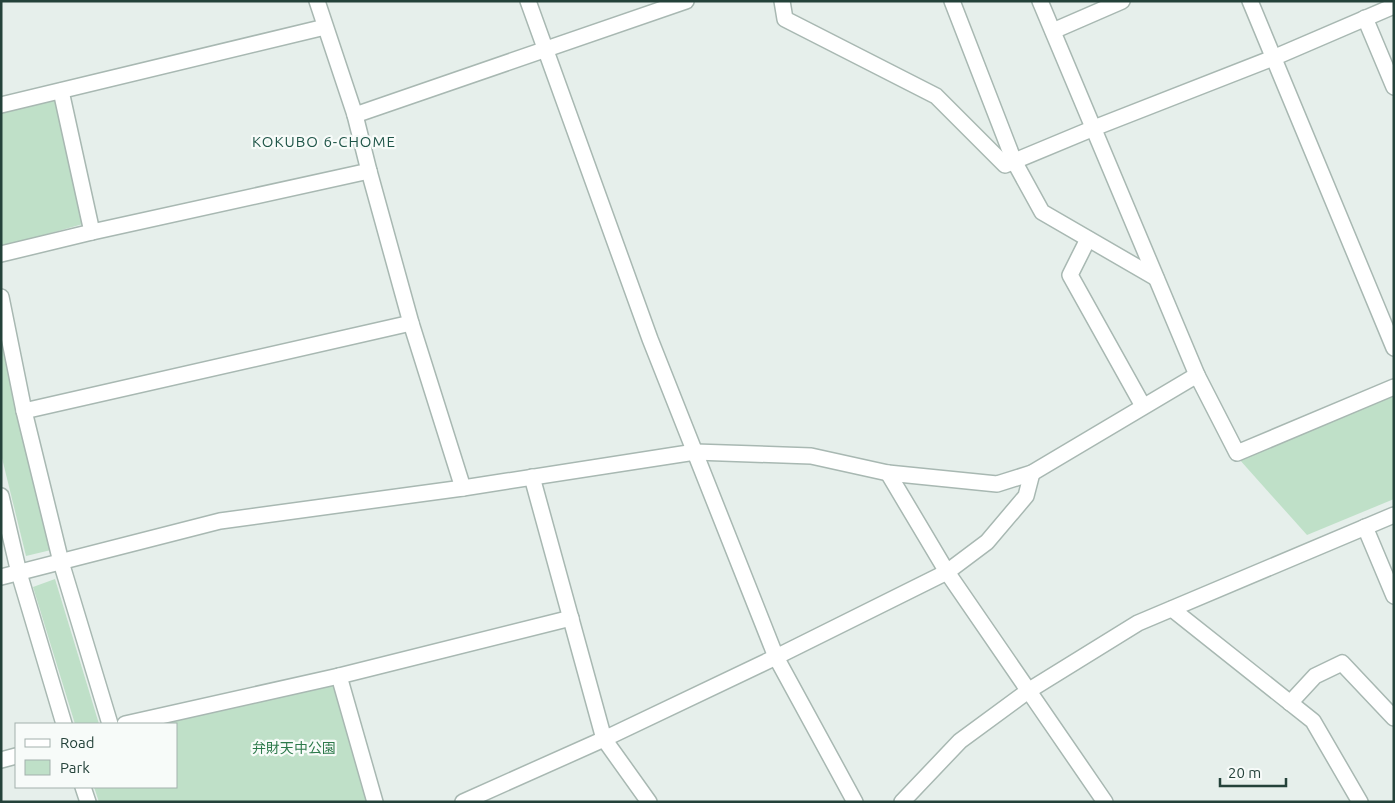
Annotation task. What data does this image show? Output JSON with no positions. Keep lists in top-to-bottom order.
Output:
{
  "districts": ["KOKUBO 6-CHOME"],
  "parks": ["弁財天中公園"],
  "legend": ["Road", "Park"],
  "scale_bar": "20 m"
}
